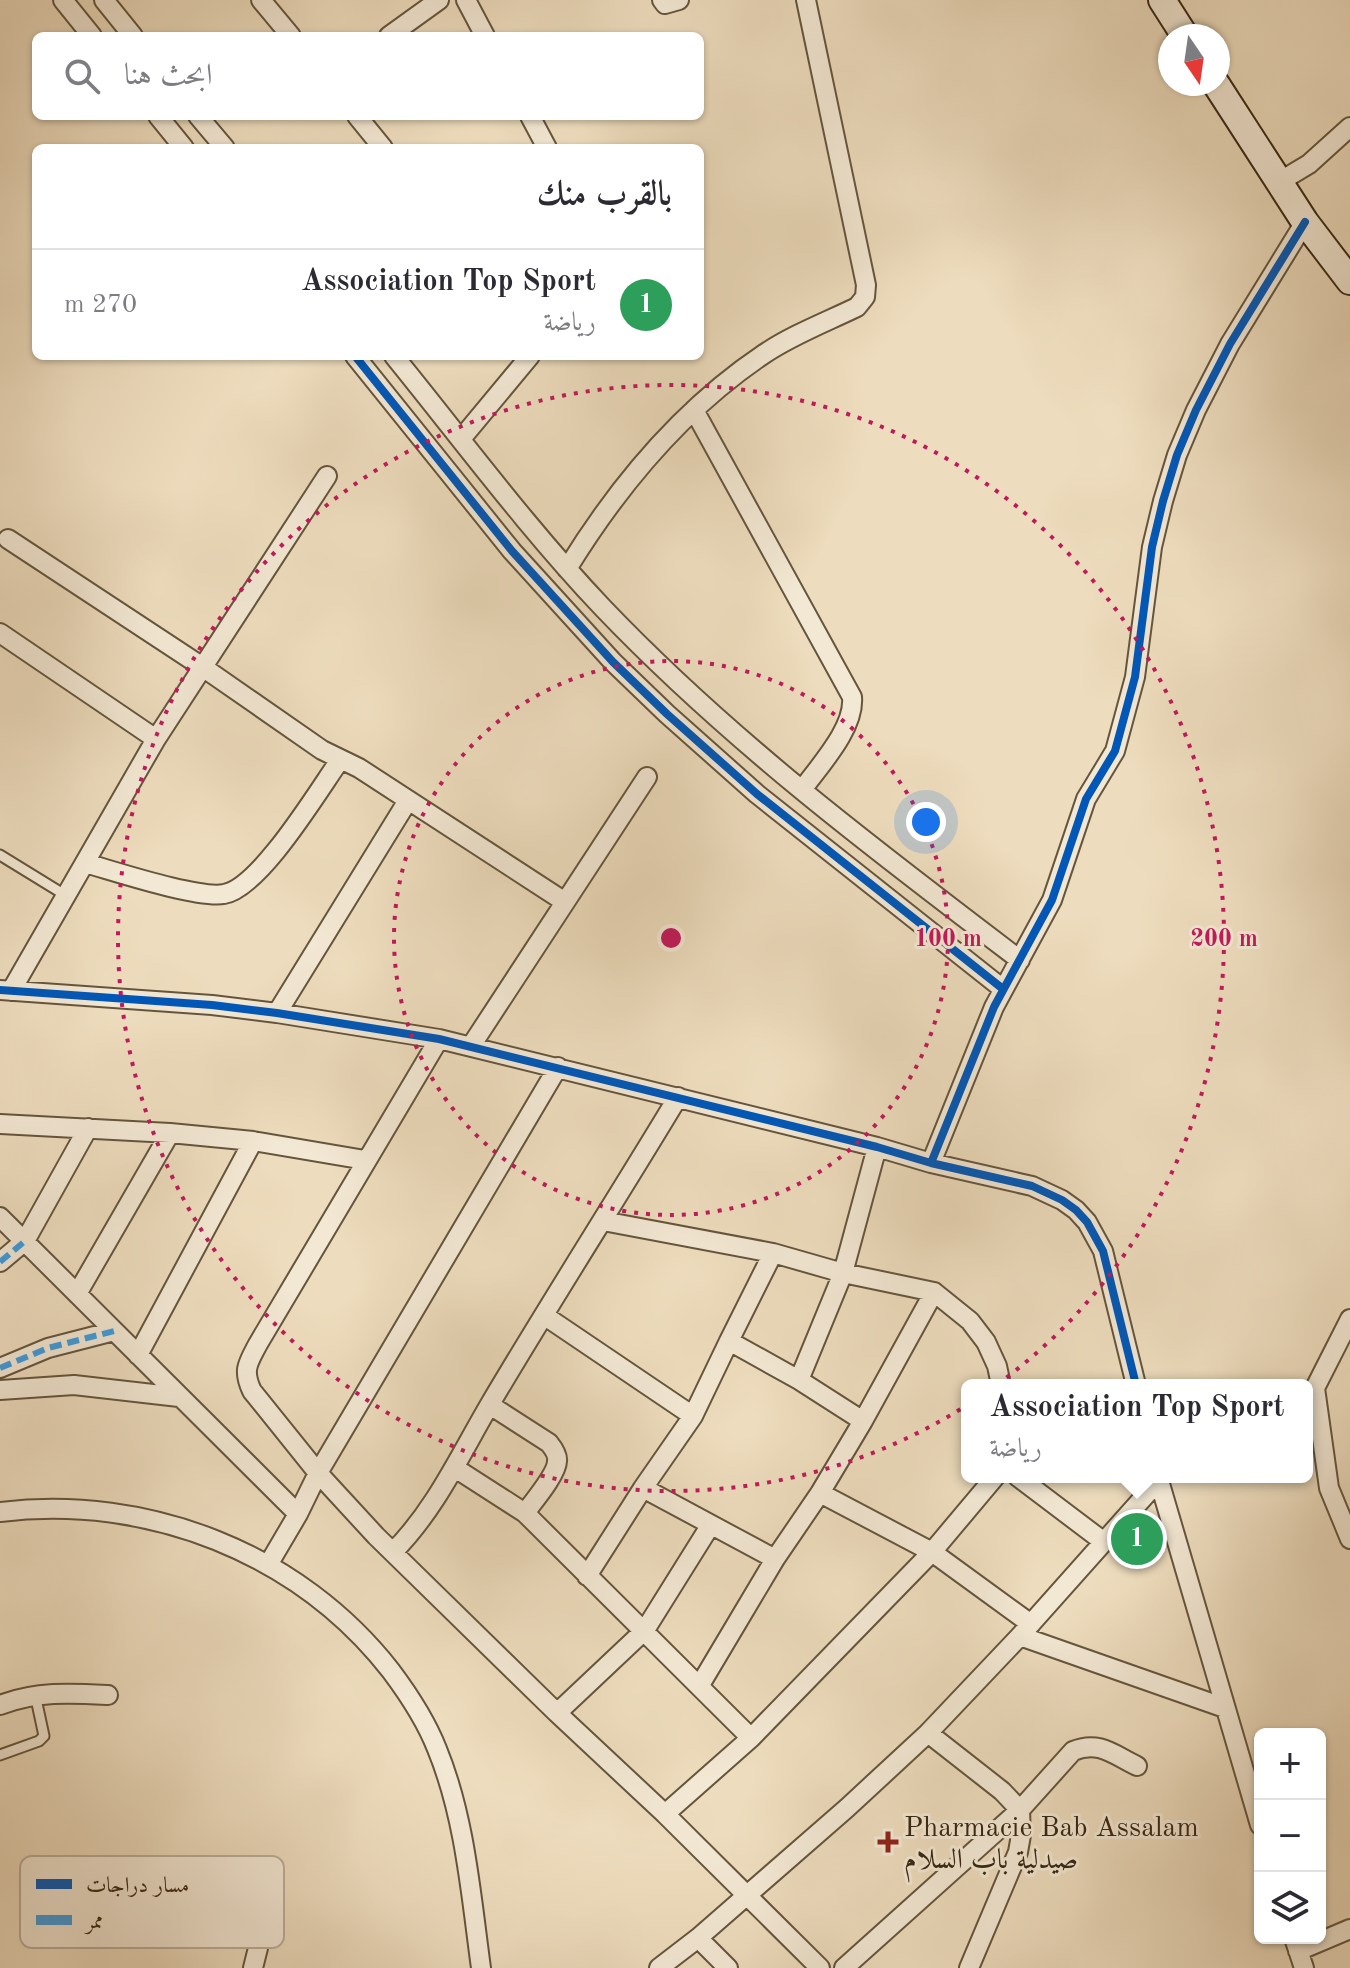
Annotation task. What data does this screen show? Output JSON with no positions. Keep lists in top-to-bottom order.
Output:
{
  "places": {
    "health": ["Pharmacie Bab Assalam صيدلية باب السلام"]
  },
  "legend": ["مسار دراجات", "ممر"],
  "north": "bottom",
  "page": {
    "search": "ابحث هنا",
    "heading": "بالقرب منك",
    "list": [
      {
        "mark": "1",
        "name": "Association Top Sport",
        "note": "رياضة",
        "value": "270 m"
      }
    ],
    "popup": ["Association Top Sport", "رياضة"],
    "pins": "1",
    "map_buttons": ["+", "−"]
  },
  "rings": ["100 m", "200 m"]
}
